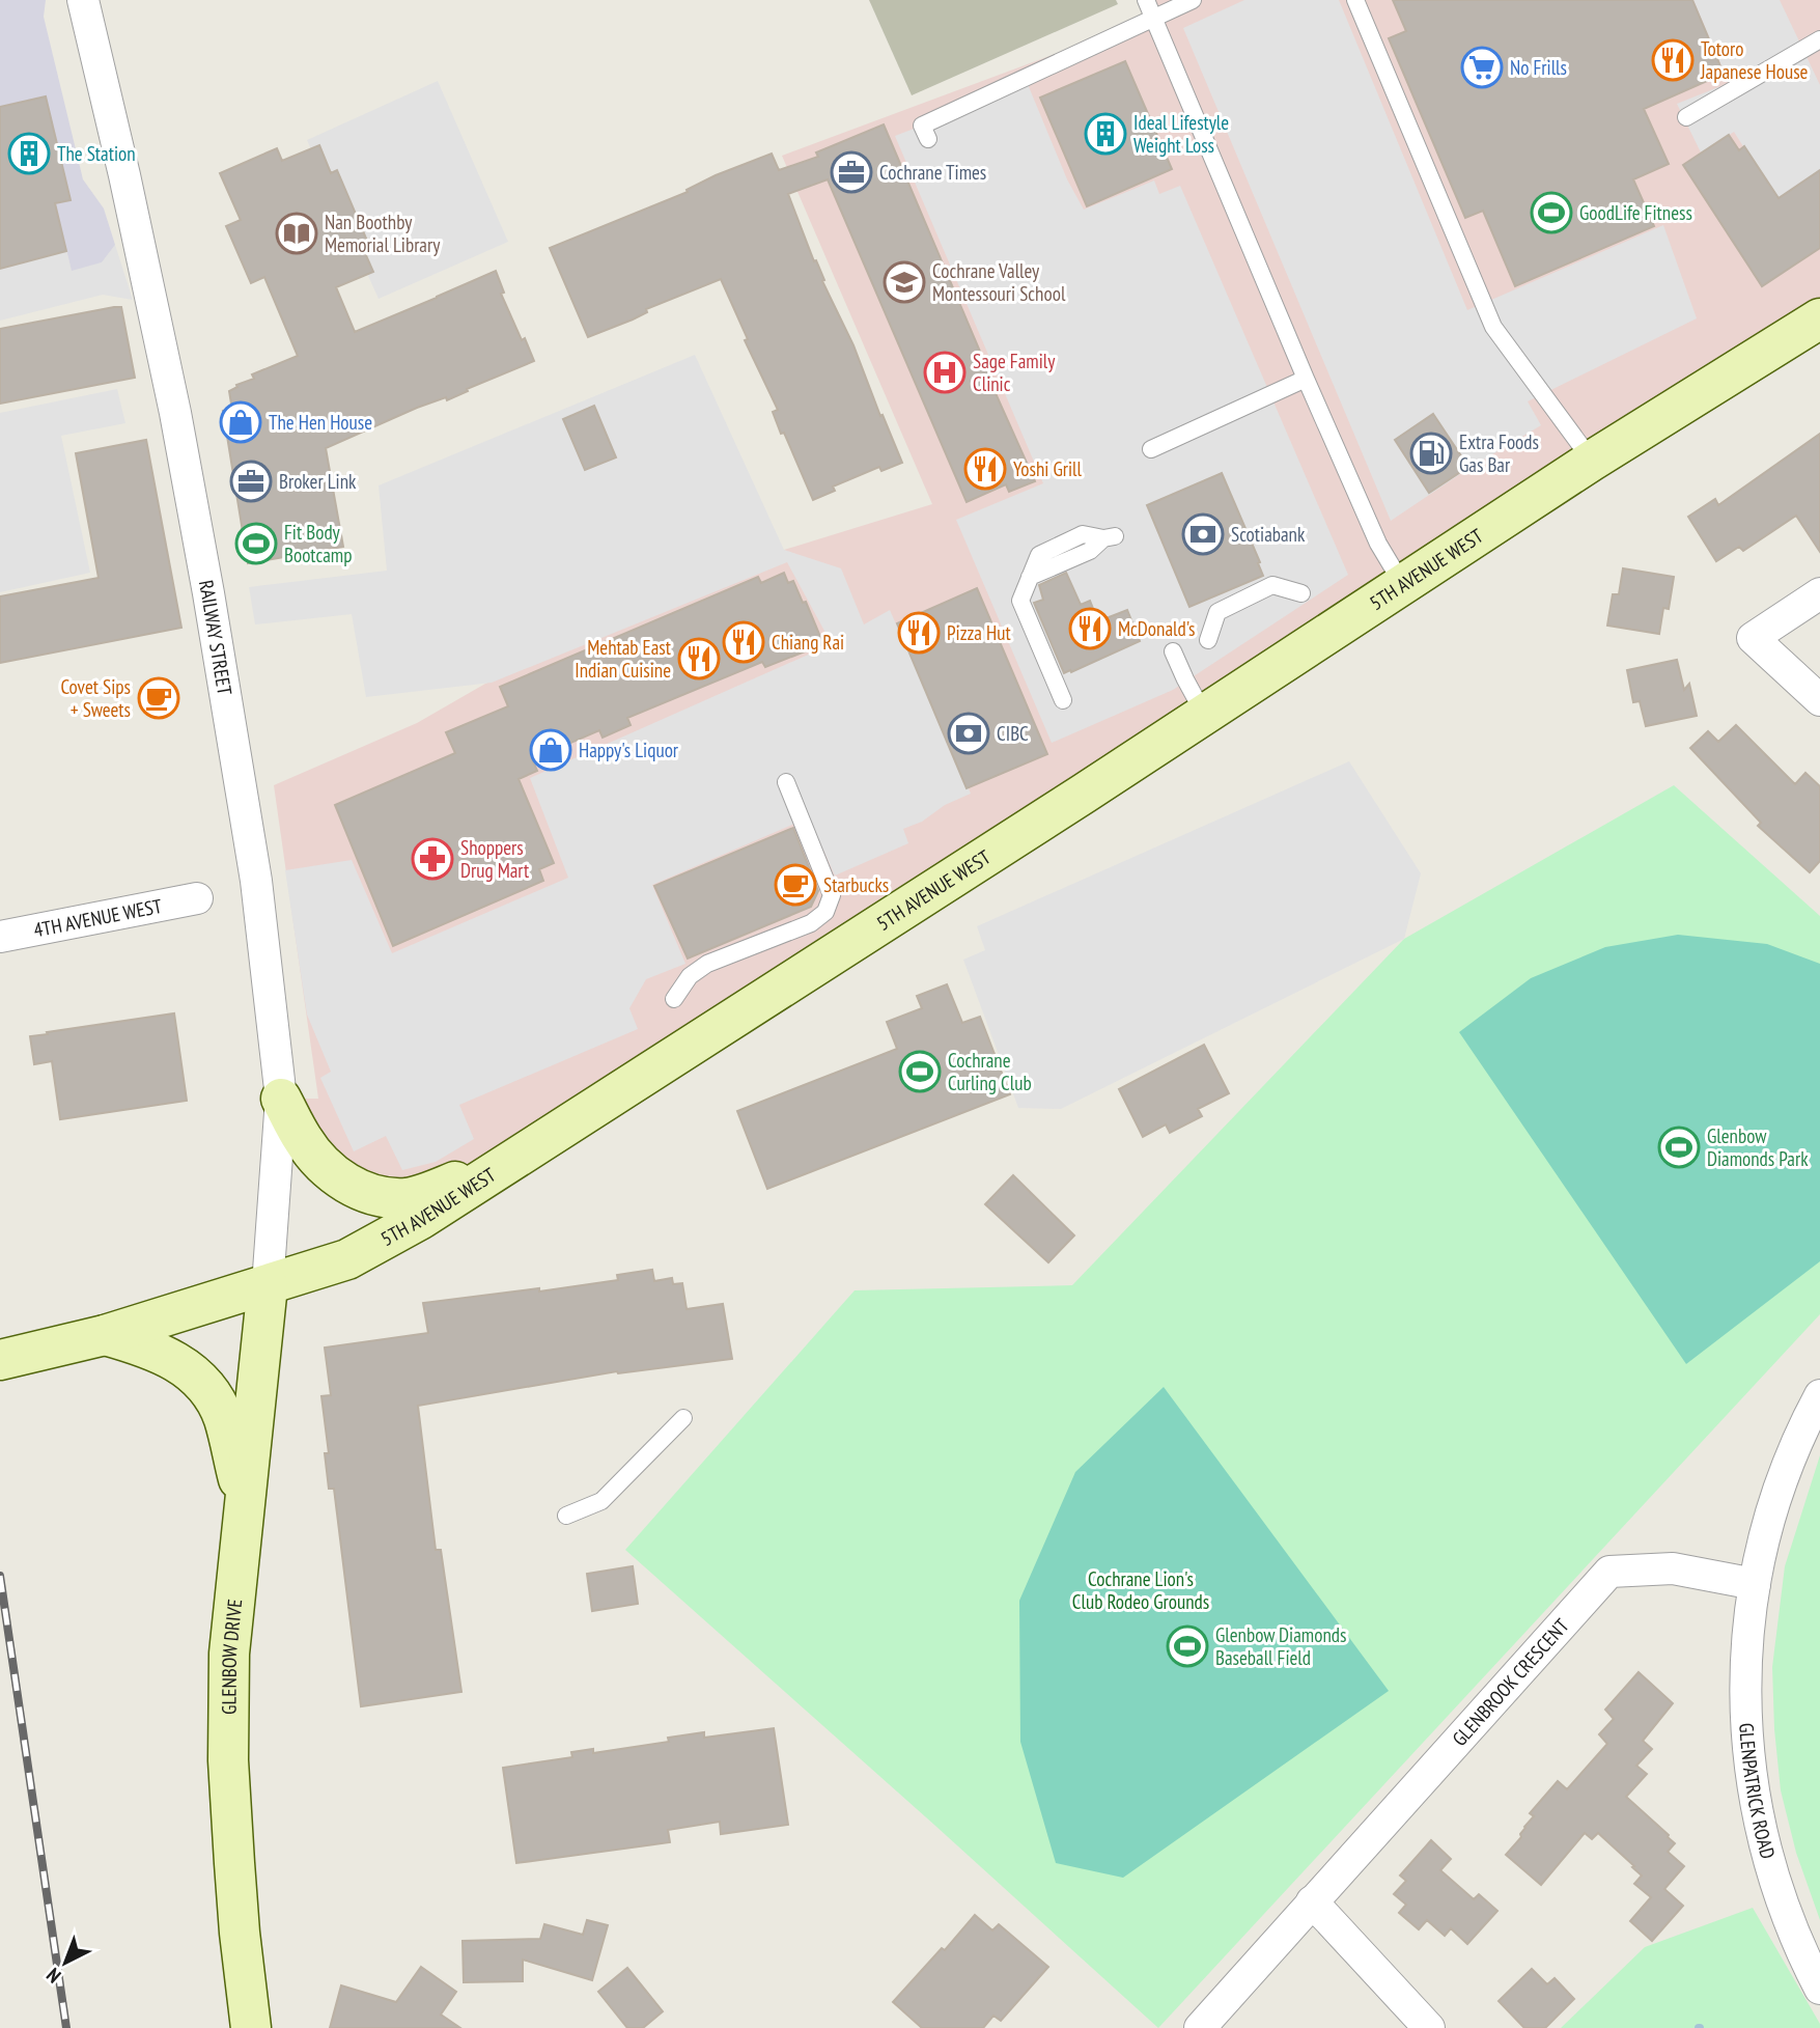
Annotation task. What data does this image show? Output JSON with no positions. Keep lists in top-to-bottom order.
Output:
{
  "streets": {
    "street": [
      "5TH AVENUE WEST",
      "RAILWAY STREET",
      "4TH AVENUE WEST",
      "GLENBOW DRIVE",
      "GLENBROOK CRESCENT",
      "GLENPATRICK ROAD"
    ]
  },
  "crossings": [
    ["5TH AVENUE WEST", "RAILWAY STREET"],
    ["5TH AVENUE WEST", "GLENBOW DRIVE"],
    ["RAILWAY STREET", "GLENBOW DRIVE"],
    ["GLENBROOK CRESCENT", "GLENPATRICK ROAD"]
  ],
  "parks": ["Cochrane Lion's Club Rodeo Grounds"],
  "places": {
    "restaurant": [
      "Totoro Japanese House",
      "Yoshi Grill",
      "McDonald's",
      "Pizza Hut",
      "Chiang Rai",
      "Mehtab East Indian Cuisine"
    ],
    "supermarket": ["No Frills"],
    "building": ["Ideal Lifestyle Weight Loss", "The Station"],
    "office": ["Cochrane Times", "Broker Link"],
    "sports": [
      "GoodLife Fitness",
      "Fit Body Bootcamp",
      "Cochrane Curling Club",
      "Glenbow Diamonds Park",
      "Glenbow Diamonds Baseball Field"
    ],
    "library": ["Nan Boothby Memorial Library"],
    "school or university": ["Cochrane Valley Montessouri School"],
    "hospital": ["Sage Family Clinic"],
    "shop": ["The Hen House", "Happy's Liquor"],
    "fuel station": ["Extra Foods Gas Bar"],
    "bank": ["Scotiabank", "CIBC"],
    "cafe": ["Covet Sips + Sweets", "Starbucks"],
    "pharmacy": ["Shoppers Drug Mart"]
  },
  "north": "bottom left"
}
